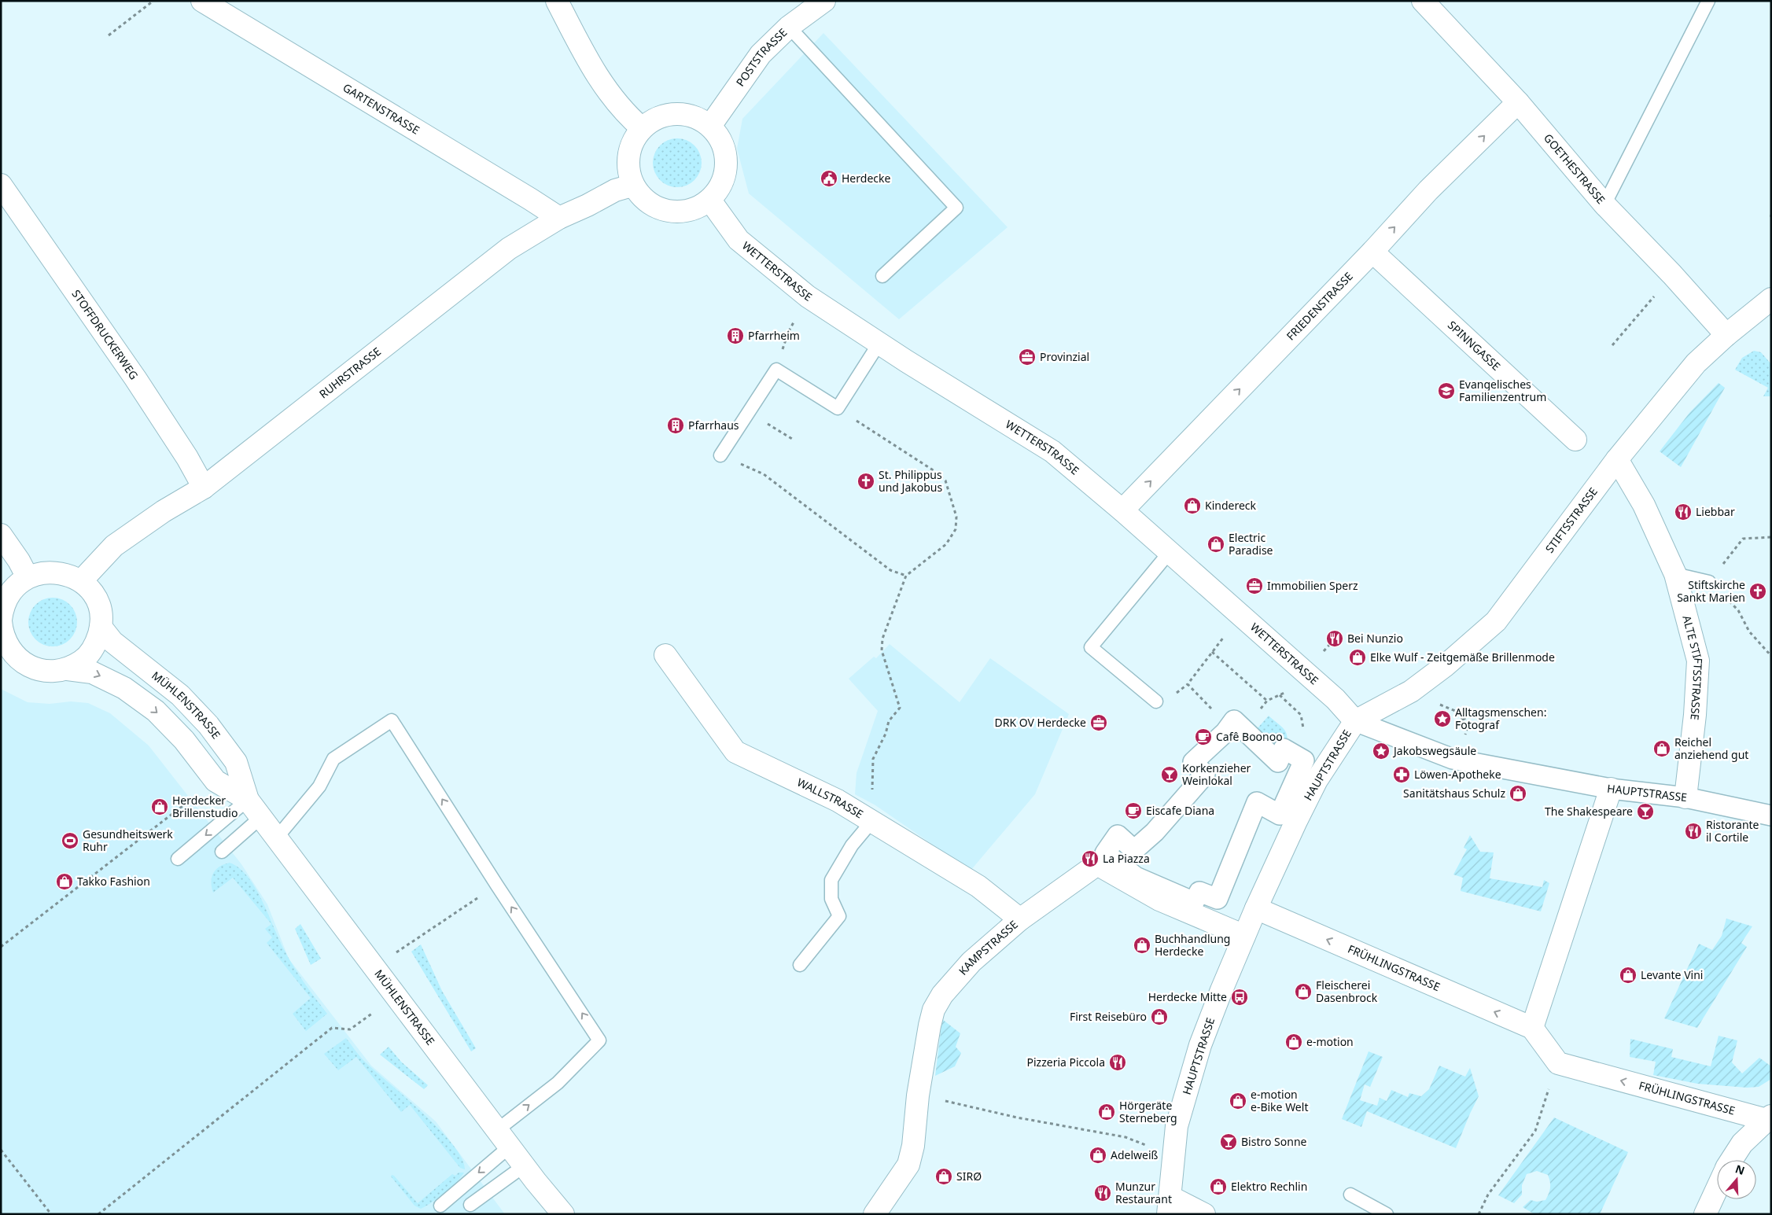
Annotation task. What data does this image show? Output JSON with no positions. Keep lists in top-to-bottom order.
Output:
{
  "streets": {
    "street": [
      "POSTSTRASSE",
      "GARTENSTRASSE",
      "GOETHESTRASSE",
      "WETTERSTRASSE",
      "FRIEDENSTRASSE",
      "STOFFDRUCKERWEG",
      "SPINNGASSE",
      "RUHRSTRASSE",
      "STIFTSSTRASSE",
      "ALTE STIFTSSTRASSE",
      "MÜHLENSTRASSE",
      "HAUPTSTRASSE",
      "WALLSTRASSE",
      "KAMPSTRASSE",
      "FRÜHLINGSTRASSE"
    ]
  },
  "crossings": [
    ["POSTSTRASSE", "WETTERSTRASSE"],
    ["POSTSTRASSE", "RUHRSTRASSE"],
    ["GARTENSTRASSE", "RUHRSTRASSE"],
    ["GOETHESTRASSE", "FRIEDENSTRASSE"],
    ["GOETHESTRASSE", "STIFTSSTRASSE"],
    ["WETTERSTRASSE", "FRIEDENSTRASSE"],
    ["WETTERSTRASSE", "RUHRSTRASSE"],
    ["WETTERSTRASSE", "STIFTSSTRASSE"],
    ["WETTERSTRASSE", "HAUPTSTRASSE"],
    ["FRIEDENSTRASSE", "SPINNGASSE"],
    ["STOFFDRUCKERWEG", "RUHRSTRASSE"],
    ["RUHRSTRASSE", "MÜHLENSTRASSE"],
    ["STIFTSSTRASSE", "ALTE STIFTSSTRASSE"],
    ["STIFTSSTRASSE", "HAUPTSTRASSE"],
    ["ALTE STIFTSSTRASSE", "HAUPTSTRASSE"],
    ["HAUPTSTRASSE", "KAMPSTRASSE"],
    ["HAUPTSTRASSE", "FRÜHLINGSTRASSE"],
    ["WALLSTRASSE", "KAMPSTRASSE"]
  ],
  "one_way": ["FRIEDENSTRASSE", "FRÜHLINGSTRASSE"],
  "places": {
    "public building": ["Herdecke"],
    "building": ["Pfarrheim", "Pfarrhaus"],
    "office": ["Provinzial", "Immobilien Sperz", "DRK OV Herdecke"],
    "school or university": ["Evangelisches Familienzentrum"],
    "church": ["St. Philippus und Jakobus", "Stiftskirche Sankt Marien"],
    "shop": [
      "Kindereck",
      "Electric Paradise",
      "Elke Wulf - Zeitgemäße Brillenmode",
      "Reichel anziehend gut",
      "Sanitätshaus Schulz",
      "Herdecker Brillenstudio",
      "Takko Fashion",
      "Buchhandlung Herdecke",
      "Levante Vini",
      "Fleischerei Dasenbrock",
      "First Reisebüro",
      "e-motion",
      "e-motion e-Bike Welt",
      "Hörgeräte Sterneberg",
      "Adelweiß",
      "SIRØ",
      "Elektro Rechlin"
    ],
    "restaurant": [
      "Liebbar",
      "Bei Nunzio",
      "Ristorante il Cortile",
      "La Piazza",
      "Pizzeria Piccola",
      "Munzur Restaurant"
    ],
    "place": ["Alltagsmenschen: Fotograf", "Jakobswegsäule"],
    "cafe": ["Cafê Boonoo", "Eiscafe Diana"],
    "bar": ["Korkenzieher Weinlokal", "The Shakespeare", "Bistro Sonne"],
    "pharmacy": ["Löwen-Apotheke"],
    "sports": ["Gesundheitswerk Ruhr"],
    "bus stop": ["Herdecke Mitte"]
  },
  "north": "top"
}
